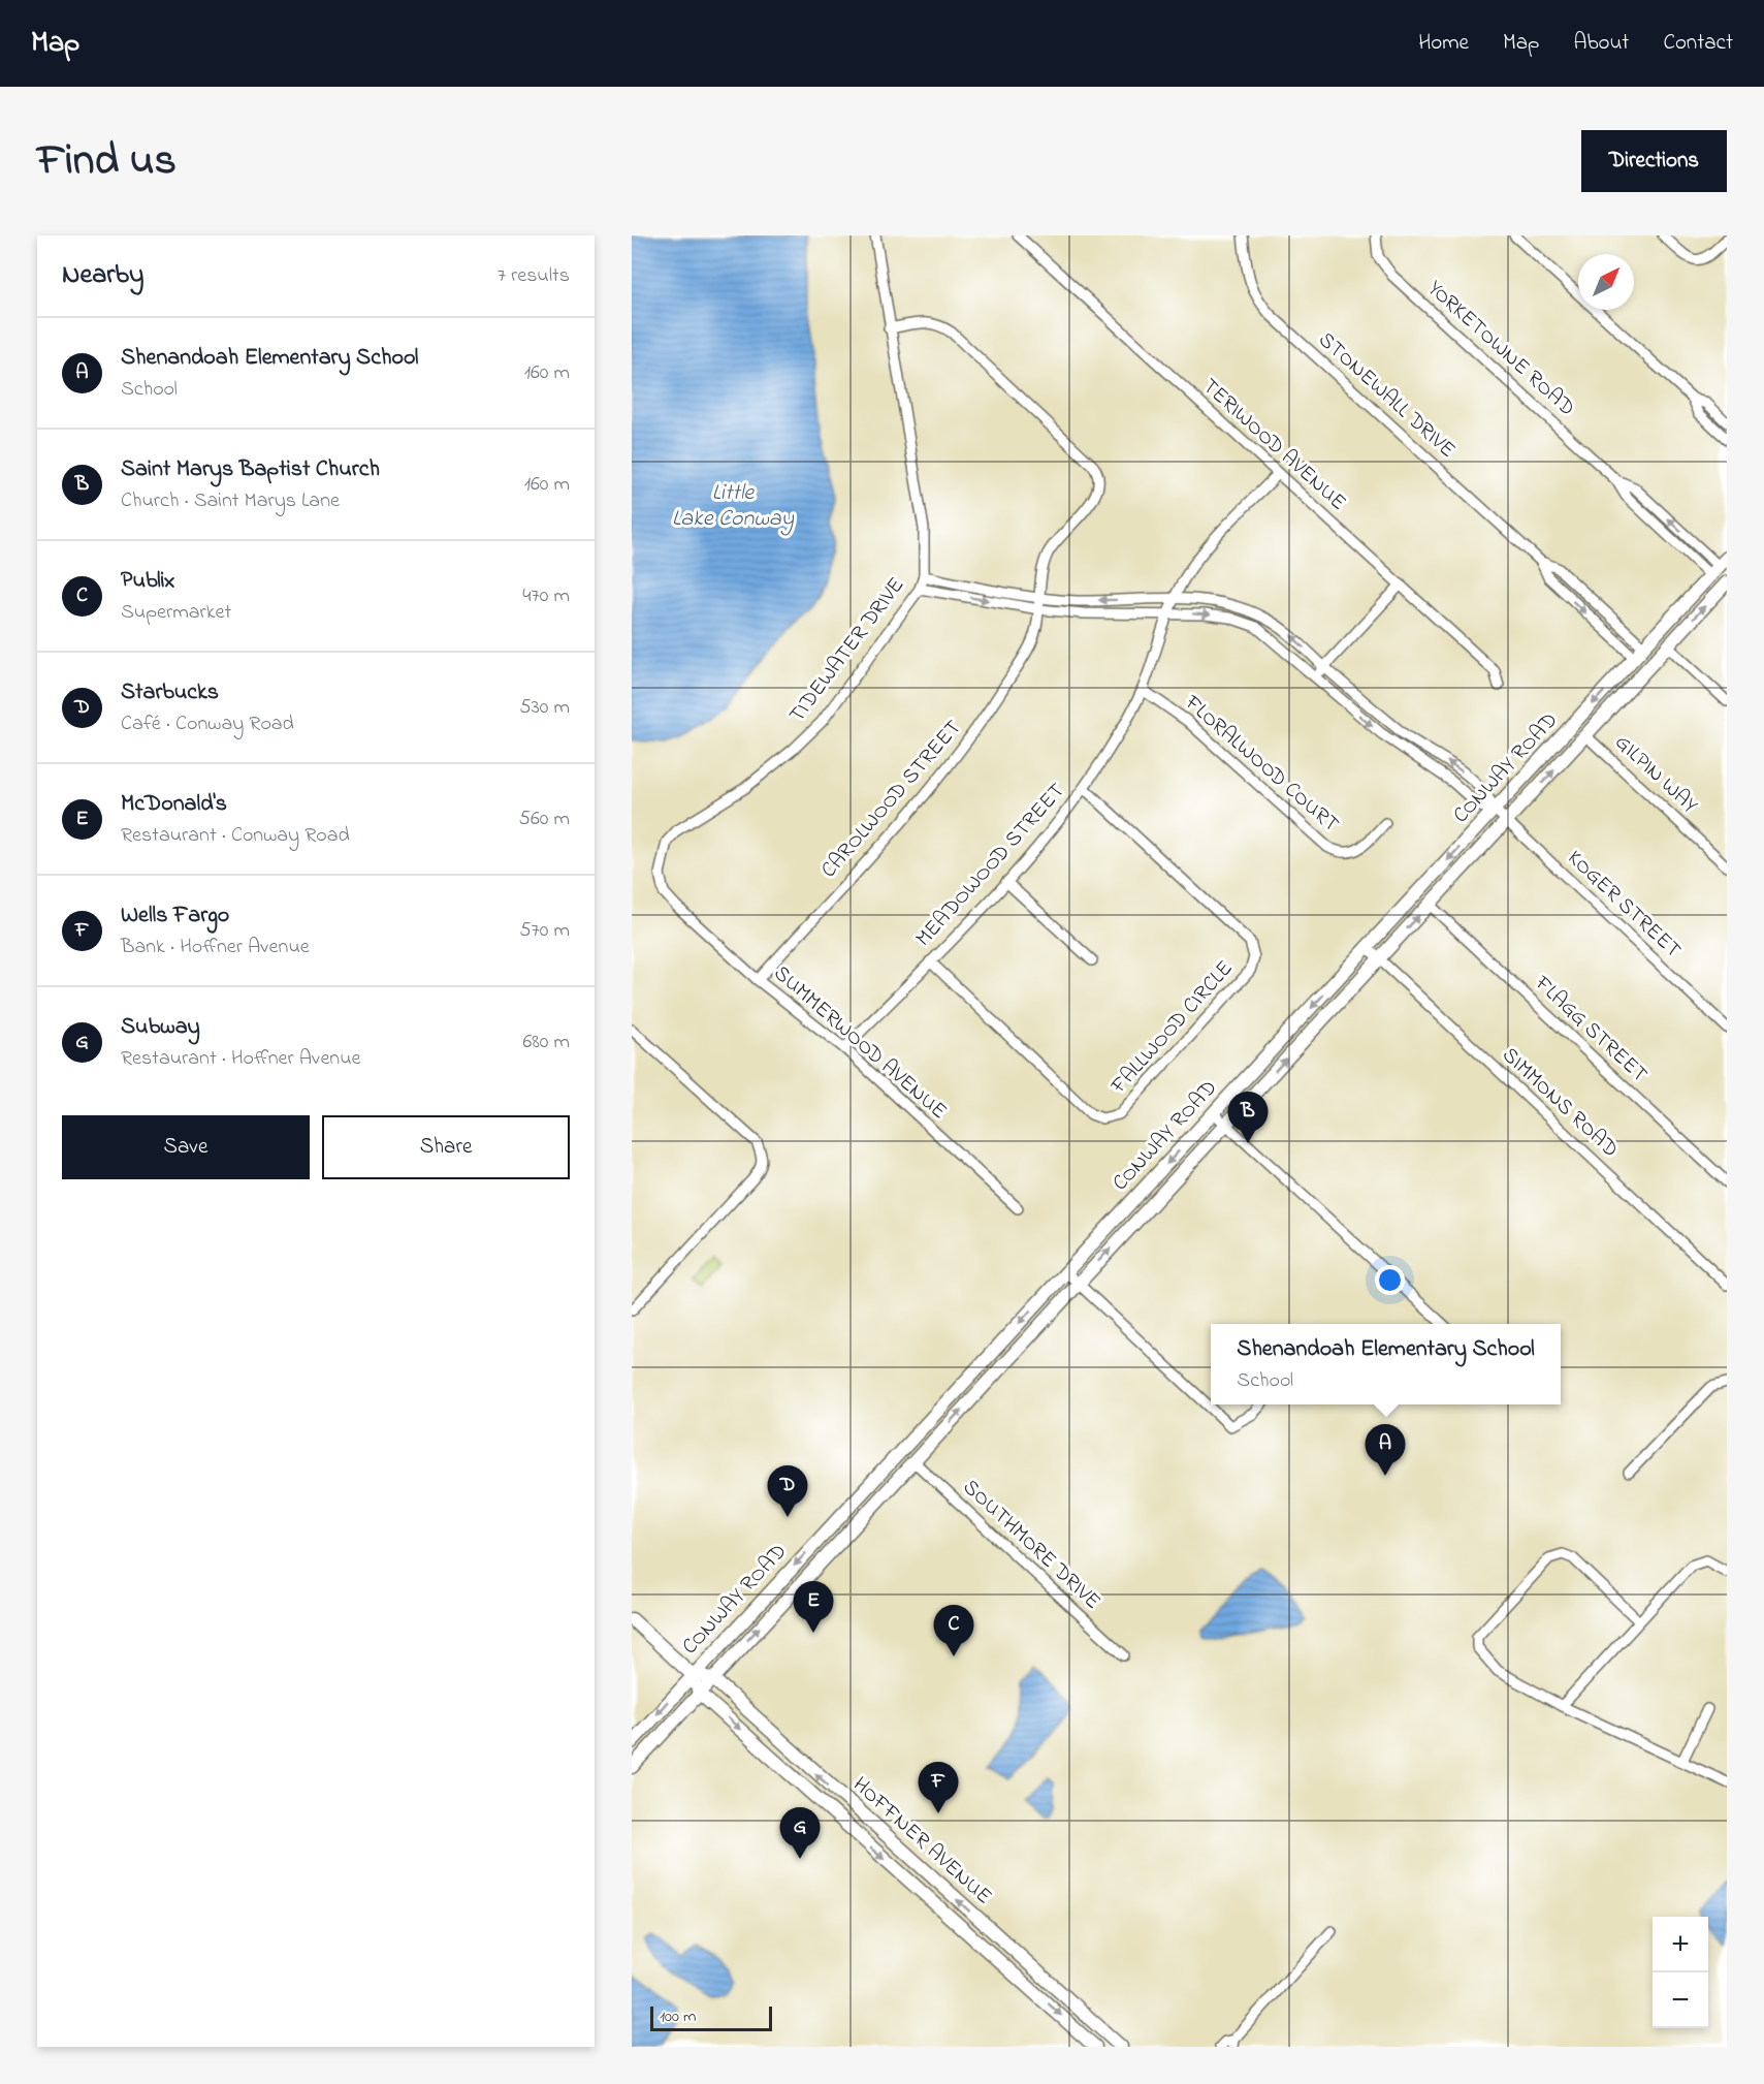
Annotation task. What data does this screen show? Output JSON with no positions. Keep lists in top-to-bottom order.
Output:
{
  "streets": {
    "main road": ["CONWAY ROAD", "HOFFNER AVENUE"],
    "street": [
      "YORKETOWNE ROAD",
      "STONEWALL DRIVE",
      "TERIWOOD AVENUE",
      "TIDEWATER DRIVE",
      "FLORALWOOD COURT",
      "GILPIN WAY",
      "CAROLWOOD STREET",
      "MEADOWOOD STREET",
      "KOGER STREET",
      "FALLWOOD CIRCLE",
      "FLAGG STREET",
      "SUMMERWOOD AVENUE",
      "SIMMONS ROAD",
      "SOUTHMORE DRIVE"
    ]
  },
  "crossings": [
    ["YORKETOWNE ROAD", "CONWAY ROAD"],
    ["STONEWALL DRIVE", "CONWAY ROAD"],
    ["TERIWOOD AVENUE", "MEADOWOOD STREET"],
    ["TIDEWATER DRIVE", "CAROLWOOD STREET"],
    ["TIDEWATER DRIVE", "SUMMERWOOD AVENUE"],
    ["FLORALWOOD COURT", "MEADOWOOD STREET"],
    ["CONWAY ROAD", "GILPIN WAY"],
    ["CONWAY ROAD", "KOGER STREET"],
    ["CONWAY ROAD", "FLAGG STREET"],
    ["CONWAY ROAD", "SIMMONS ROAD"],
    ["CONWAY ROAD", "SOUTHMORE DRIVE"],
    ["CONWAY ROAD", "HOFFNER AVENUE"],
    ["CAROLWOOD STREET", "SUMMERWOOD AVENUE"],
    ["MEADOWOOD STREET", "FALLWOOD CIRCLE"],
    ["MEADOWOOD STREET", "SUMMERWOOD AVENUE"]
  ],
  "water": ["Little Lake Conway"],
  "scale_bar": "100 m",
  "north": "top right",
  "page": {
    "header": "Map",
    "nav": [
      "Home",
      "Map",
      "About",
      "Contact"
    ],
    "title": "Find us",
    "buttons": [
      "Directions",
      ["Save", "Share"]
    ],
    "heading": ["Nearby", "7 results"],
    "list": [
      {
        "mark": "A",
        "name": "Shenandoah Elementary School",
        "note": "School",
        "value": "160 m"
      },
      {
        "mark": "B",
        "name": "Saint Marys Baptist Church",
        "note": "Church · Saint Marys Lane",
        "value": "160 m"
      },
      {
        "mark": "C",
        "name": "Publix",
        "note": "Supermarket",
        "value": "470 m"
      },
      {
        "mark": "D",
        "name": "Starbucks",
        "note": "Café · Conway Road",
        "value": "530 m"
      },
      {
        "mark": "E",
        "name": "McDonald's",
        "note": "Restaurant · Conway Road",
        "value": "560 m"
      },
      {
        "mark": "F",
        "name": "Wells Fargo",
        "note": "Bank · Hoffner Avenue",
        "value": "570 m"
      },
      {
        "mark": "G",
        "name": "Subway",
        "note": "Restaurant · Hoffner Avenue",
        "value": "680 m"
      }
    ],
    "pins": [
      "B",
      "A",
      "D",
      "E",
      "C",
      "F",
      "G"
    ],
    "popup": ["Shenandoah Elementary School", "School"],
    "map_buttons": ["+", "−"],
    "scale": "100 m"
  }
}
